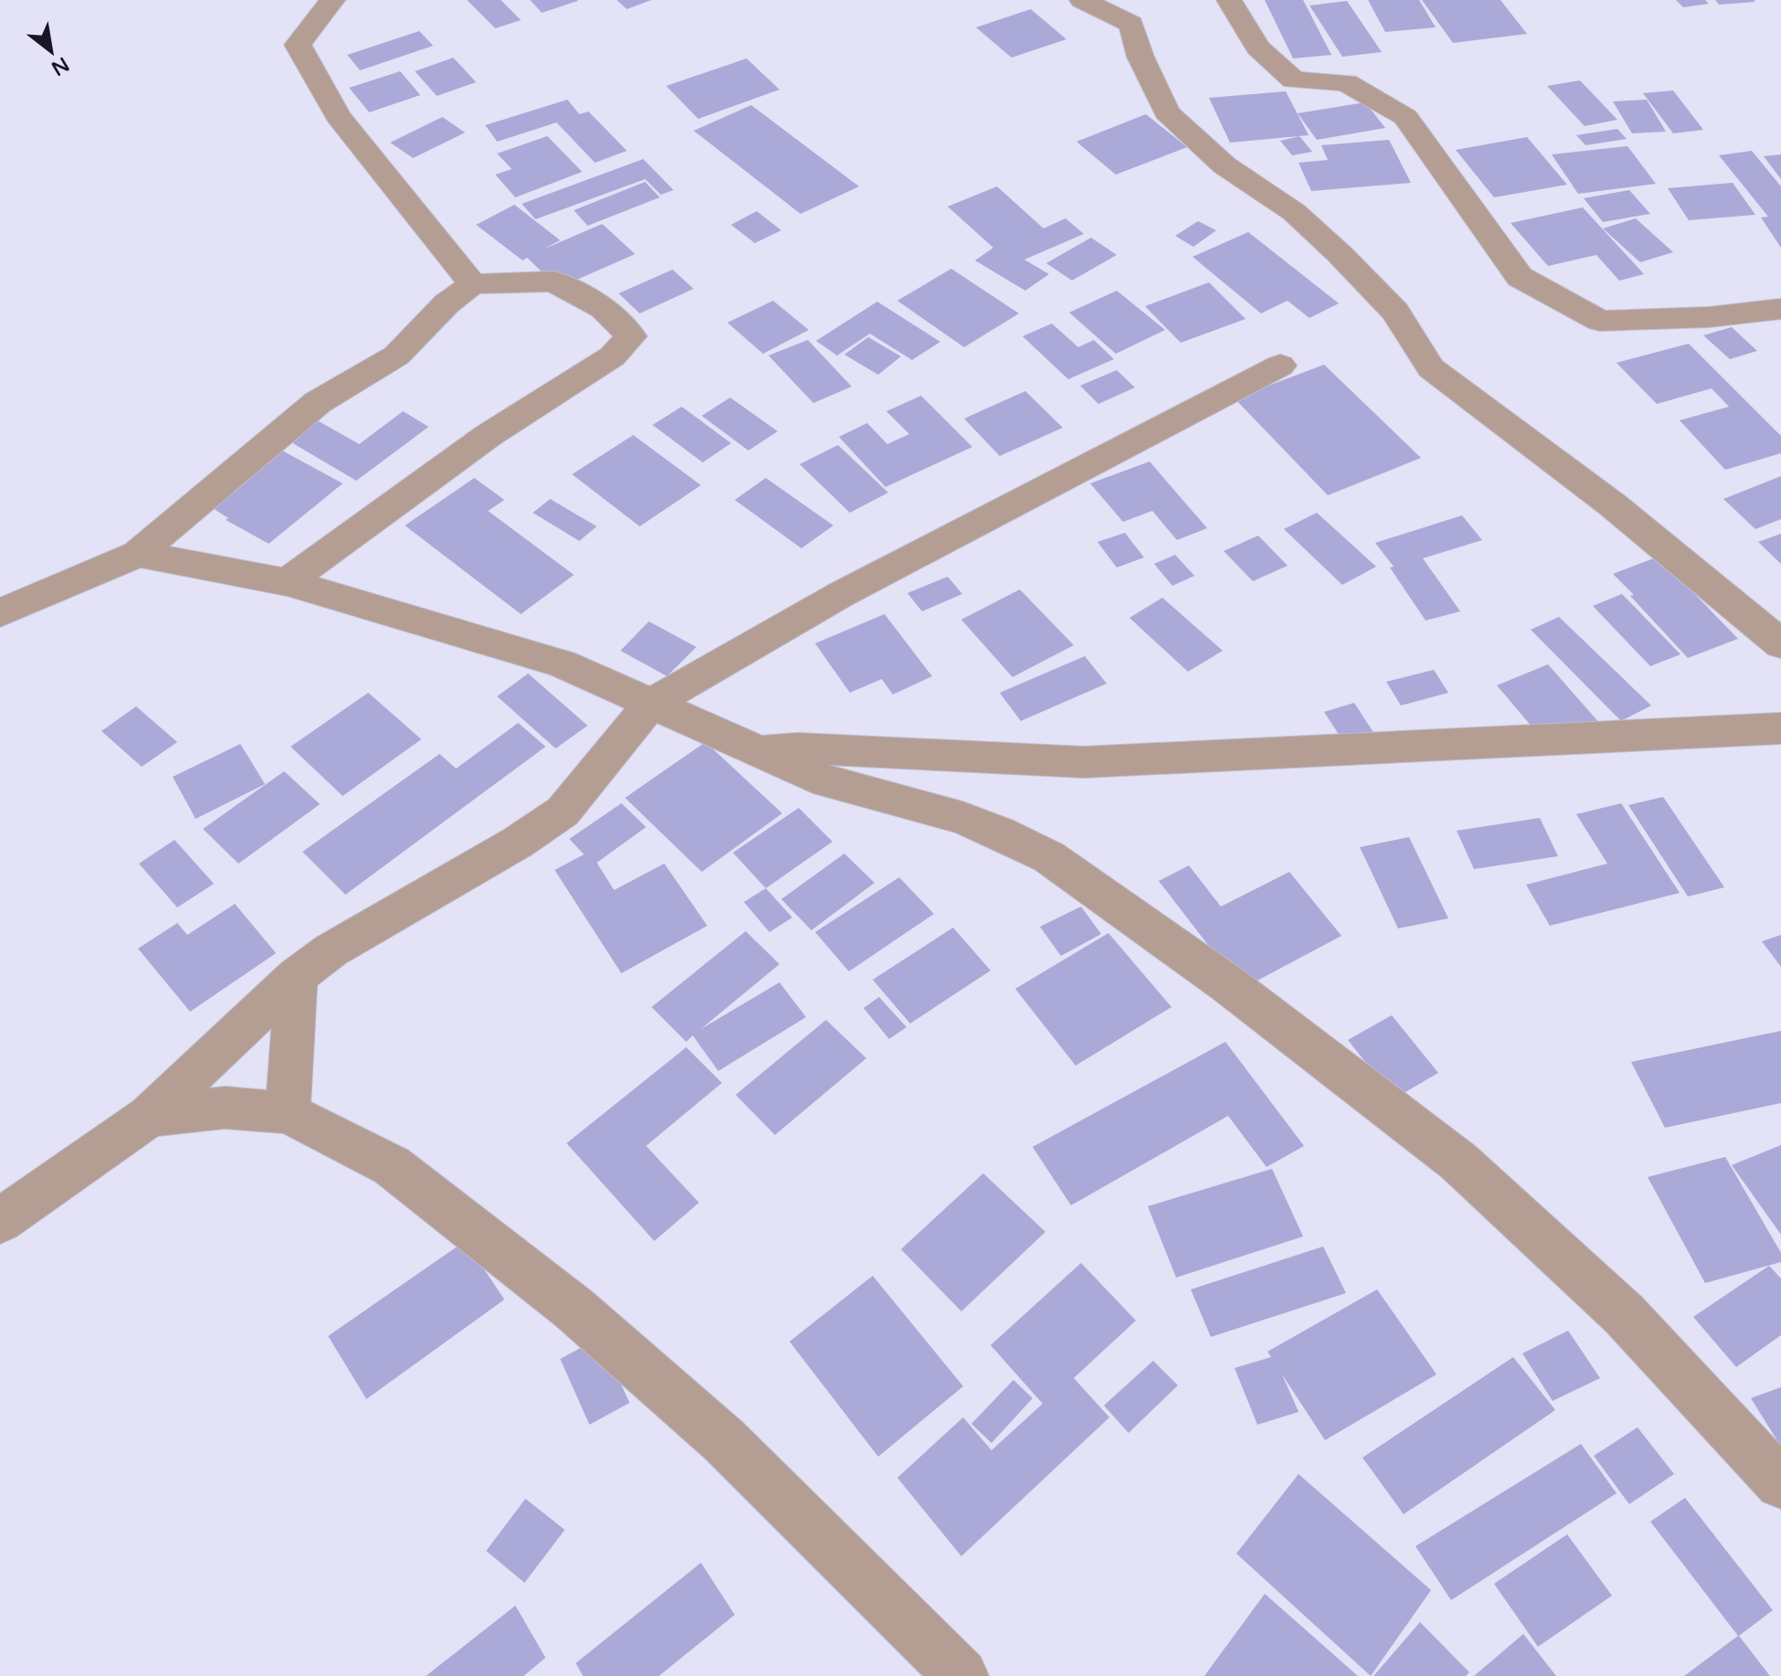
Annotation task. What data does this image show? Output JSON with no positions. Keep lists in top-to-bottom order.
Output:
{
  "north": "bottom right"
}
